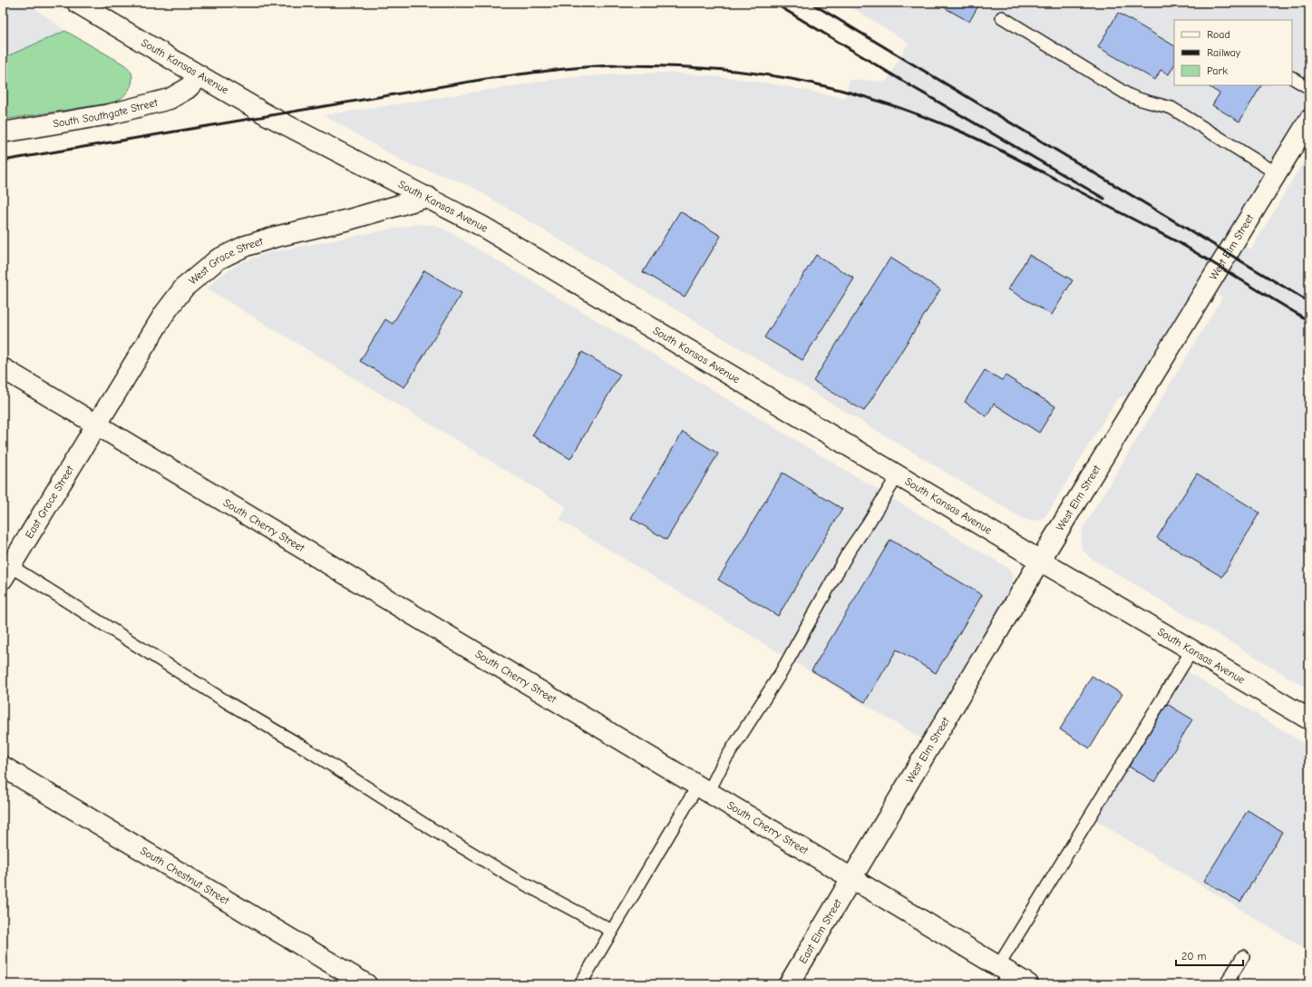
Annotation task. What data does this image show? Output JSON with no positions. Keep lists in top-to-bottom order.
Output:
{
  "streets": {
    "street": [
      "South Kansas Avenue",
      "South Southgate Street",
      "West Elm Street",
      "West Grace Street",
      "East Grace Street",
      "South Cherry Street",
      "South Chestnut Street",
      "East Elm Street"
    ]
  },
  "crossings": [
    ["South Kansas Avenue", "South Southgate Street"],
    ["South Kansas Avenue", "West Elm Street"],
    ["South Kansas Avenue", "West Grace Street"],
    ["West Elm Street", "South Cherry Street"],
    ["West Elm Street", "East Elm Street"],
    ["West Grace Street", "East Grace Street"],
    ["West Grace Street", "South Cherry Street"],
    ["East Grace Street", "South Cherry Street"],
    ["South Cherry Street", "East Elm Street"]
  ],
  "legend": ["Road", "Railway", "Park"],
  "scale_bar": "20 m"
}
